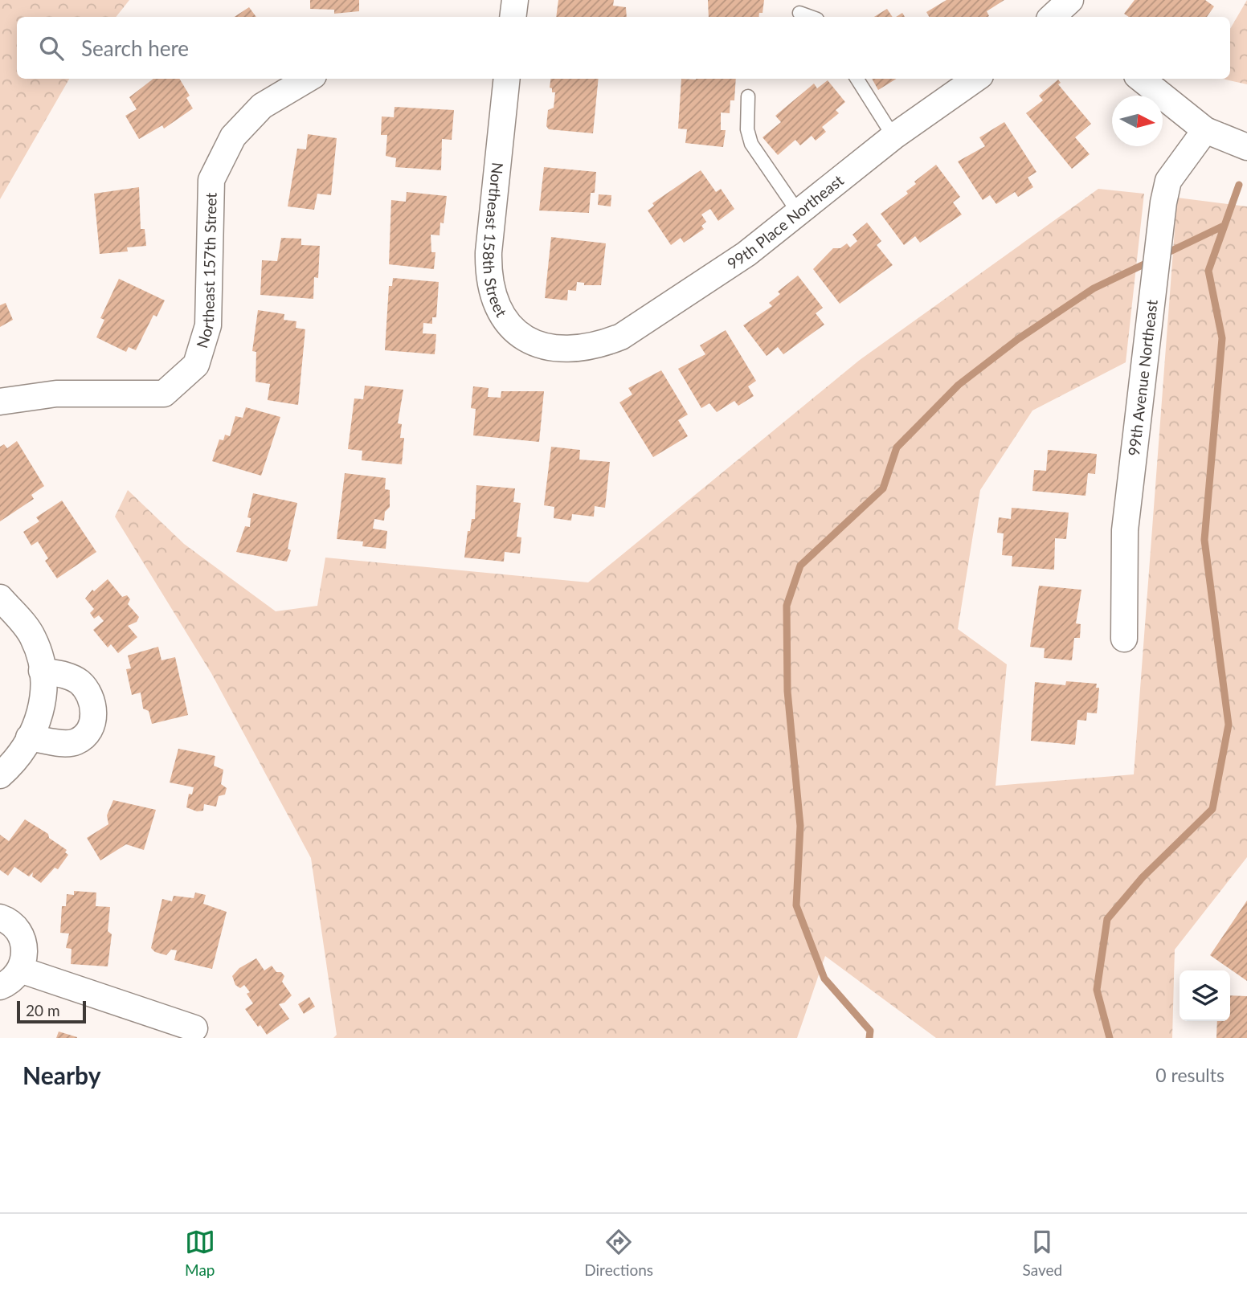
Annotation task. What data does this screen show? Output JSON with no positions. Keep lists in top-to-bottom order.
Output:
{
  "streets": {
    "street": [
      "99th Place Northeast",
      "Northeast 158th Street",
      "Northeast 157th Street",
      "99th Avenue Northeast"
    ]
  },
  "crossings": [
    ["99th Place Northeast", "Northeast 158th Street"]
  ],
  "scale_bar": "20 m",
  "north": "right",
  "page": {
    "search": "Search here",
    "scale": "20 m",
    "heading": ["Nearby", "0 results"],
    "nav": ["Map", "Directions", "Saved"]
  }
}
